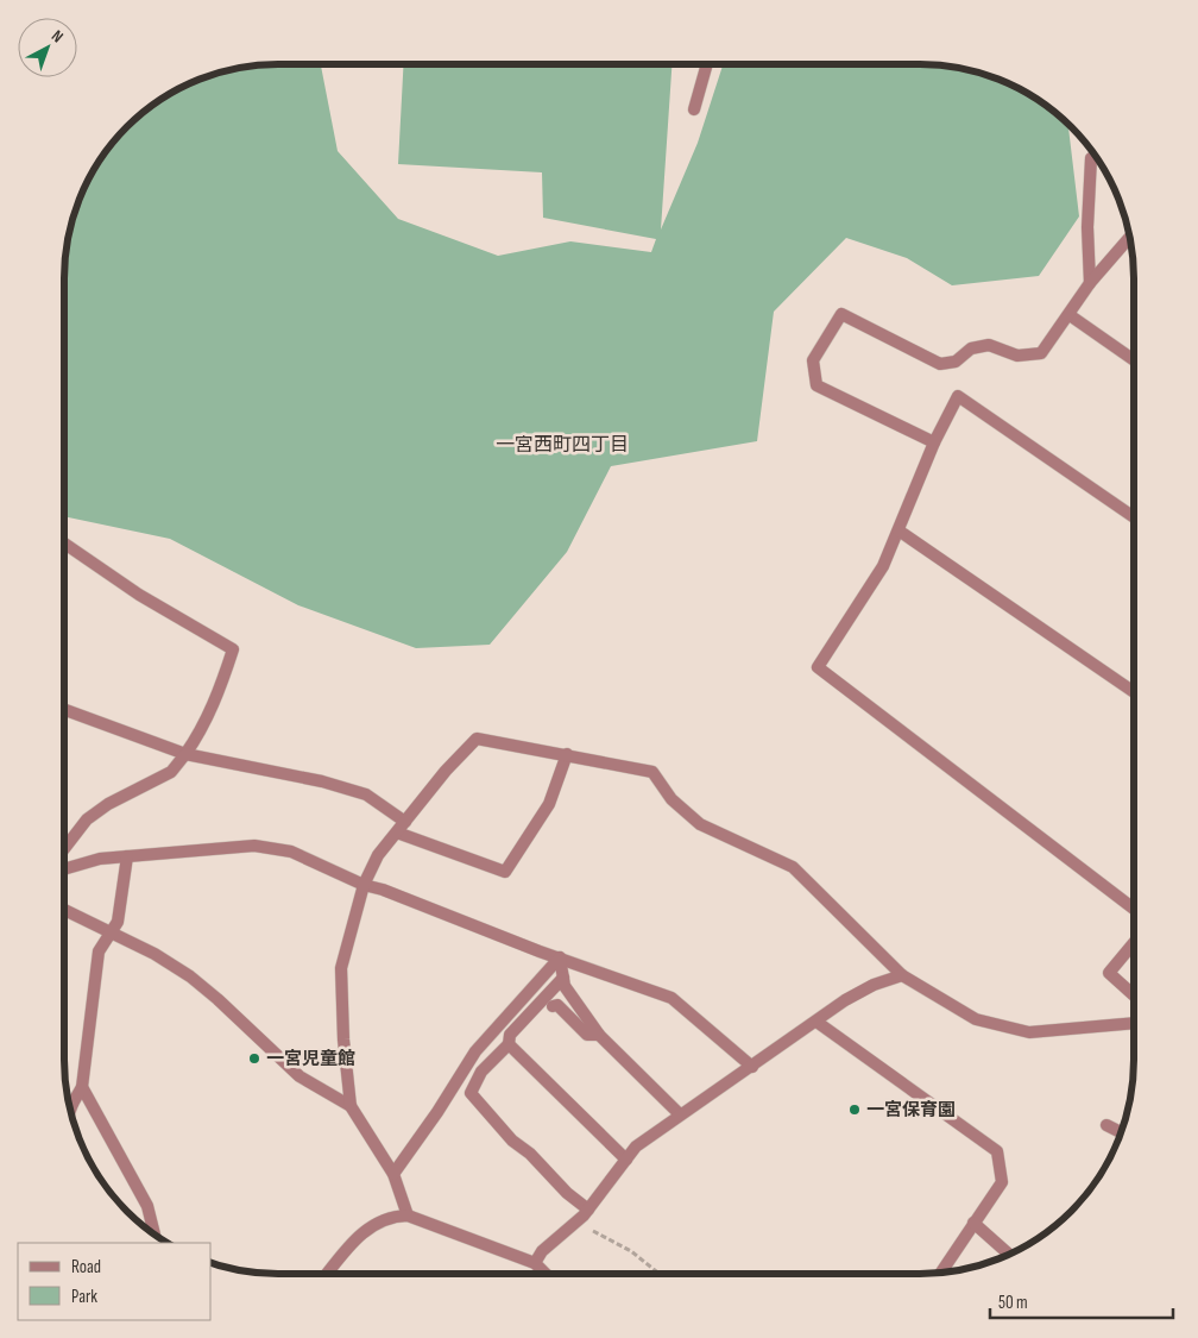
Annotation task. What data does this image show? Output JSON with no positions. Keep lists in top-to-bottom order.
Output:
{
  "districts": ["一宮西町四丁目"],
  "places": ["一宮児童館", "一宮保育園"],
  "legend": ["Road", "Park"],
  "scale_bar": "50 m",
  "north": "top right"
}
